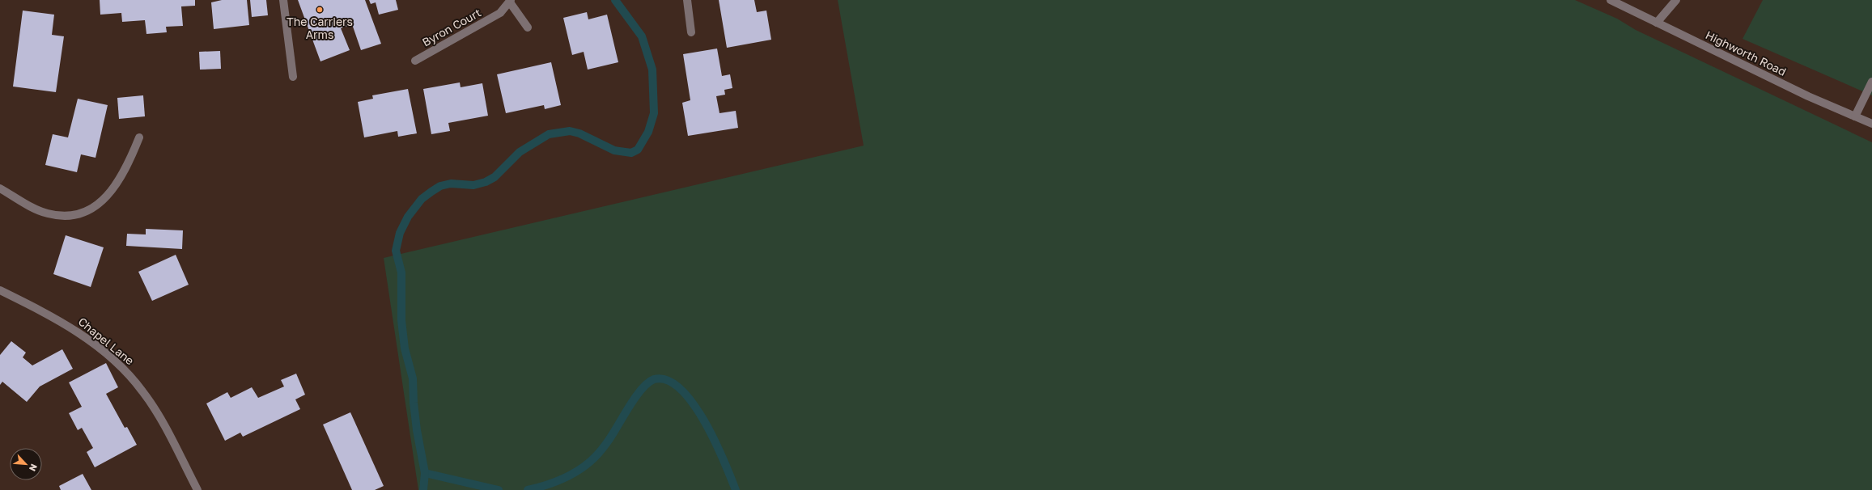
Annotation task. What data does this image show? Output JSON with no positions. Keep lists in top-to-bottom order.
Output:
{
  "streets": {
    "street": ["Byron Court", "Highworth Road", "Chapel Lane"]
  },
  "places": ["The Carriers Arms"],
  "north": "bottom right"
}
